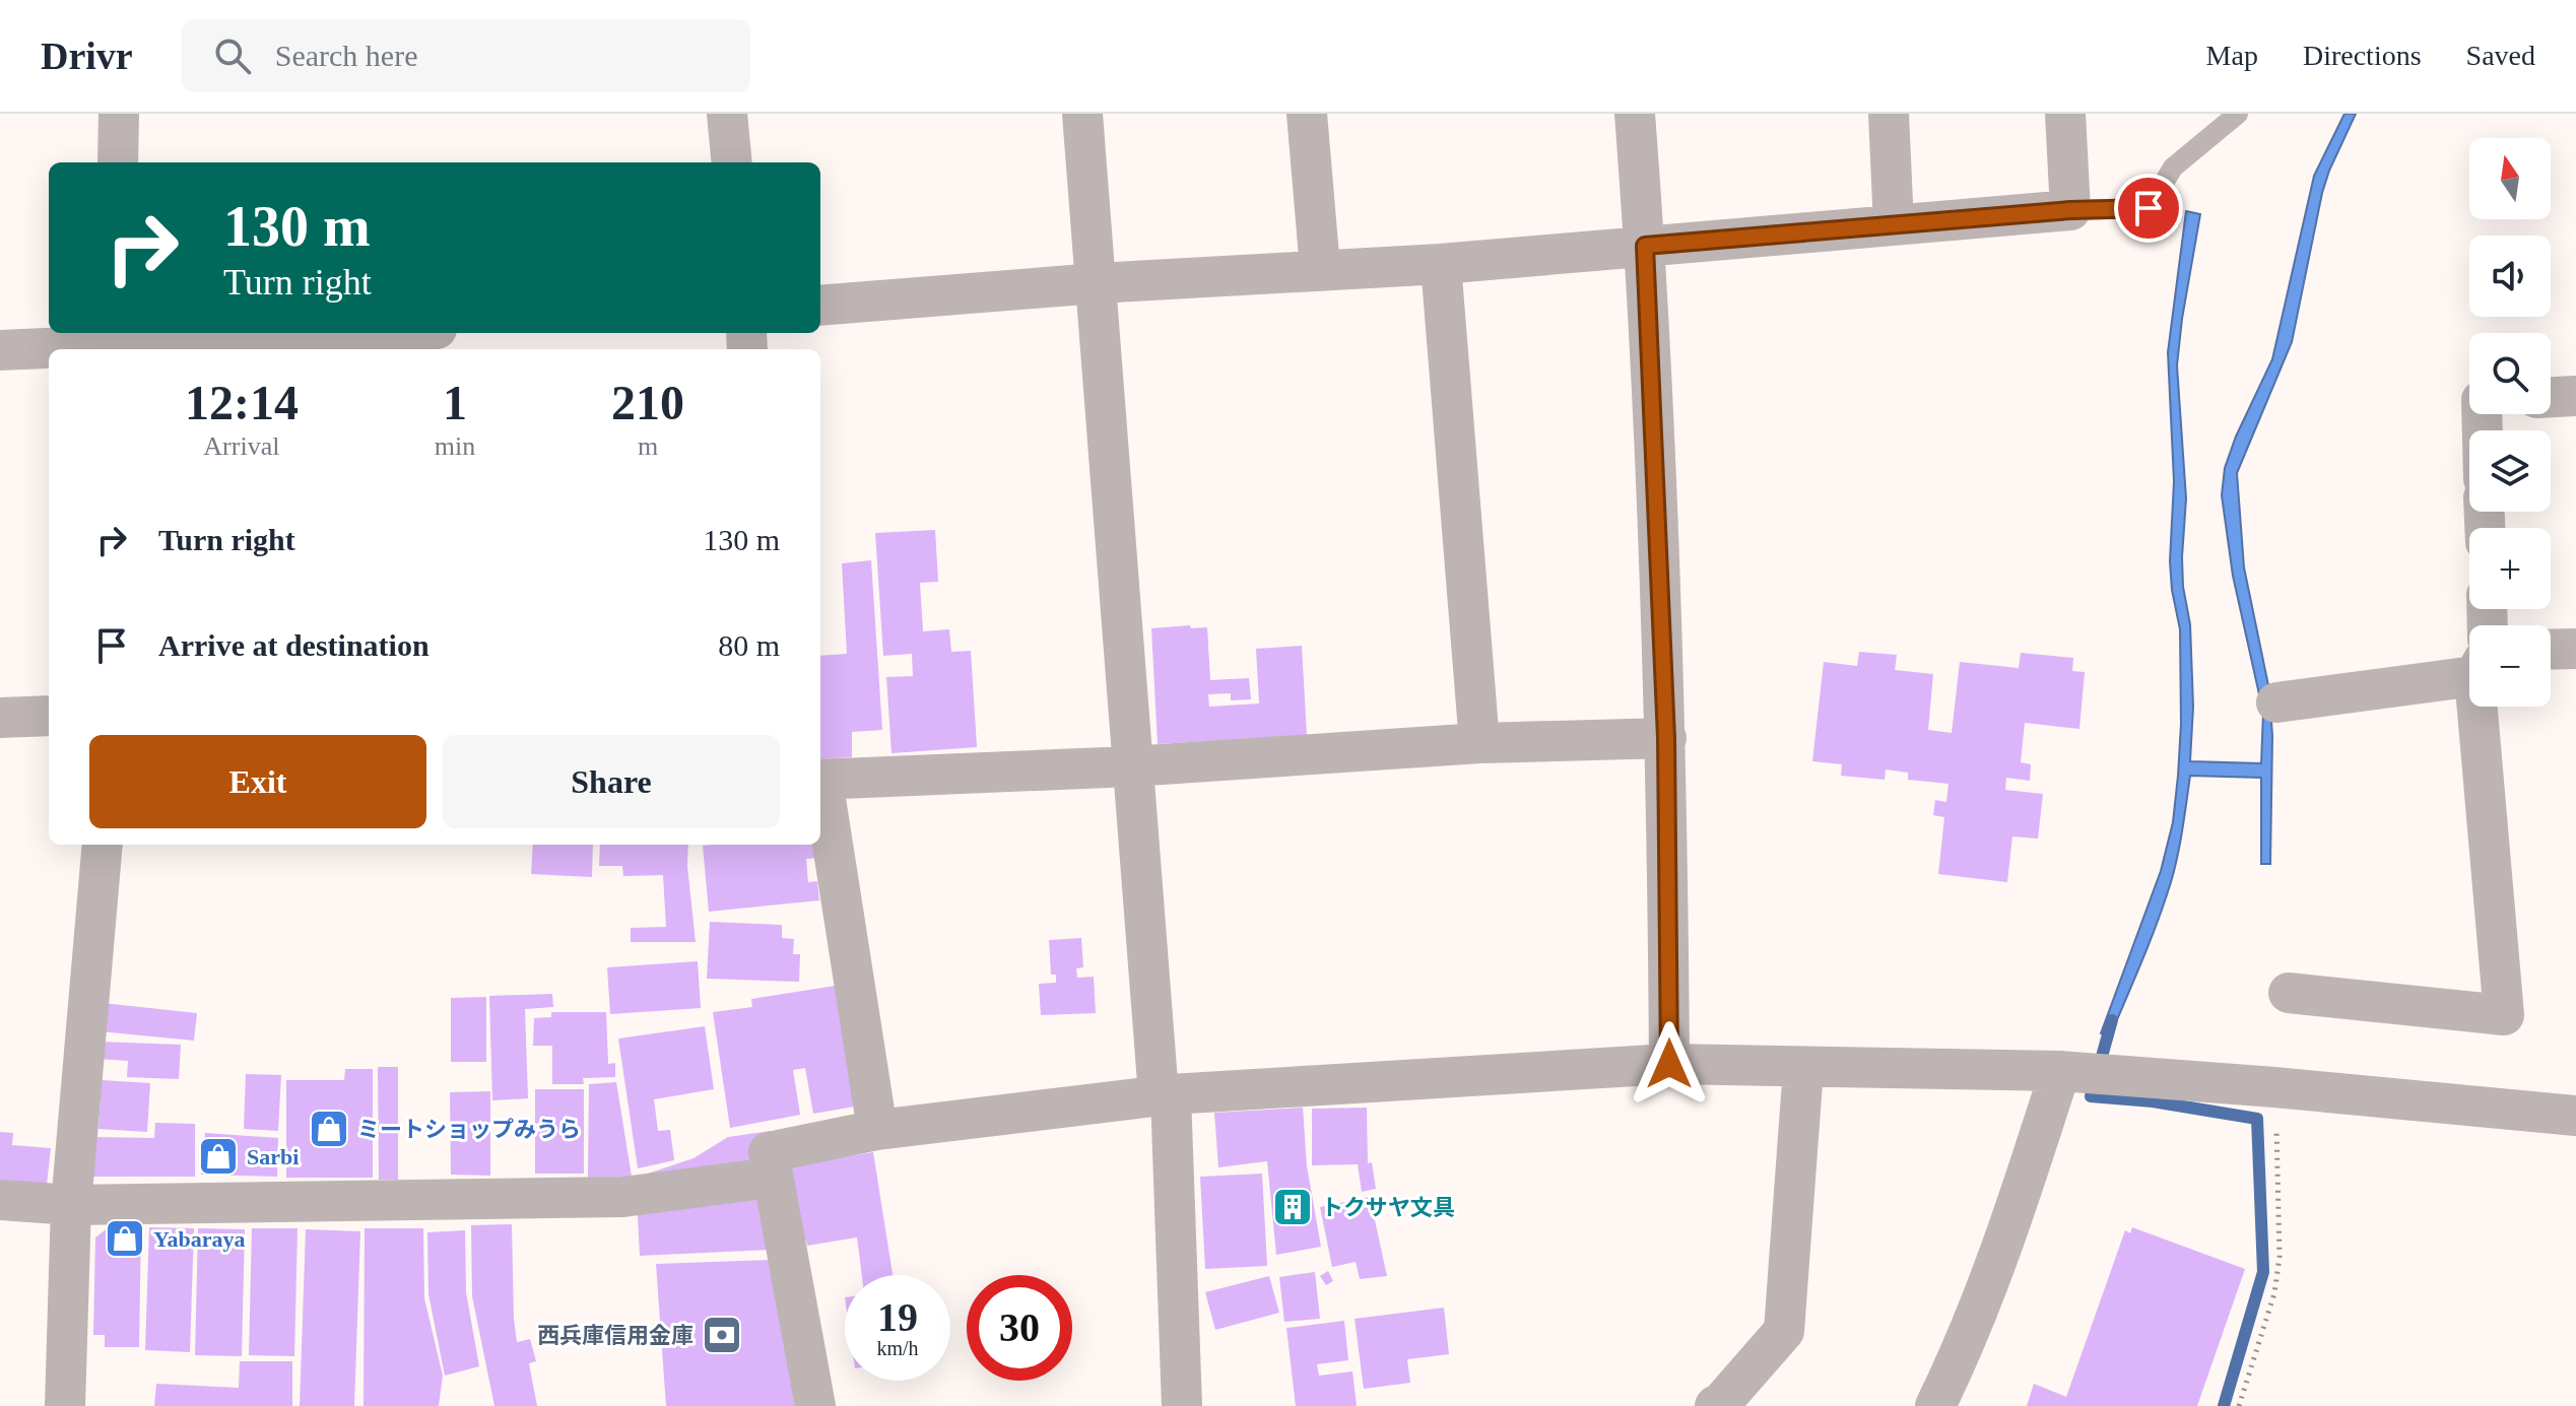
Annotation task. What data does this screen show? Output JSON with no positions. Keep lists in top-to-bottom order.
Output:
{
  "places": {
    "shop": ["ミートショップみうら", "Sarbi", "Yabaraya"],
    "building": ["トクサヤ文具"],
    "bank": ["西兵庫信用金庫"]
  },
  "north": "top",
  "page": {
    "header": "Drivr",
    "search": "Search here",
    "nav": ["Map", "Directions", "Saved"],
    "map_buttons": ["+", "−"],
    "turn": ["130 m", "Turn right"],
    "eta": [
      "12:14",
      "Arrival",
      "1",
      "min",
      "210",
      "m"
    ],
    "list": [
      {
        "name": "Turn right",
        "value": "130 m"
      },
      {
        "name": "Arrive at destination",
        "value": "80 m"
      }
    ],
    "buttons": ["Exit", "Share"],
    "speed": "19 km/h",
    "limit": "30"
  }
}
